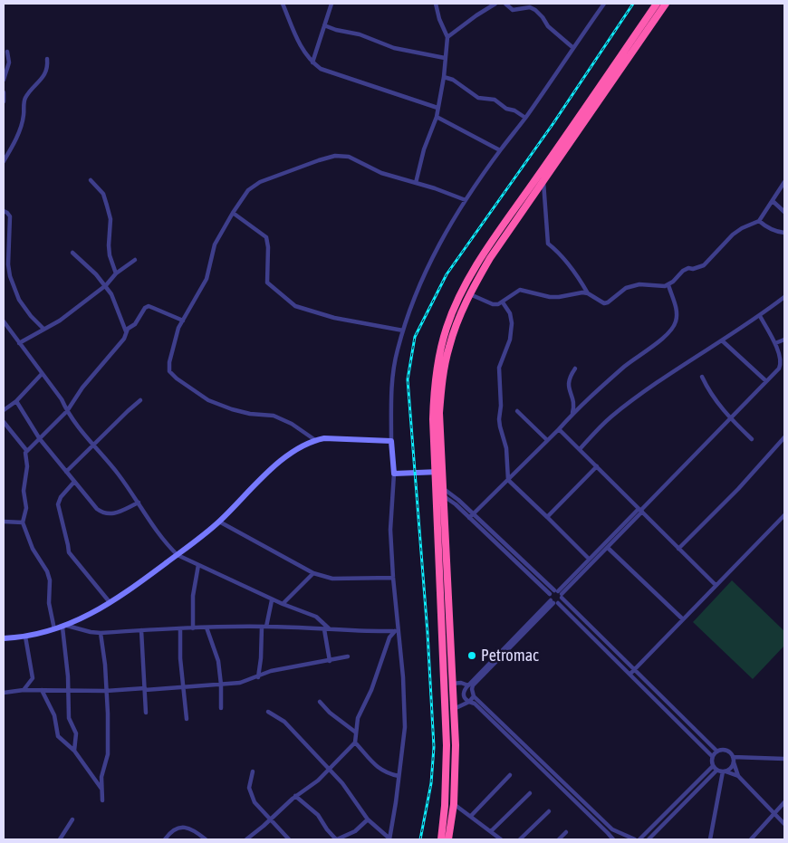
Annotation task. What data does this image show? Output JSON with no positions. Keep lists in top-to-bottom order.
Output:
{
  "places": ["Petromac"]
}
